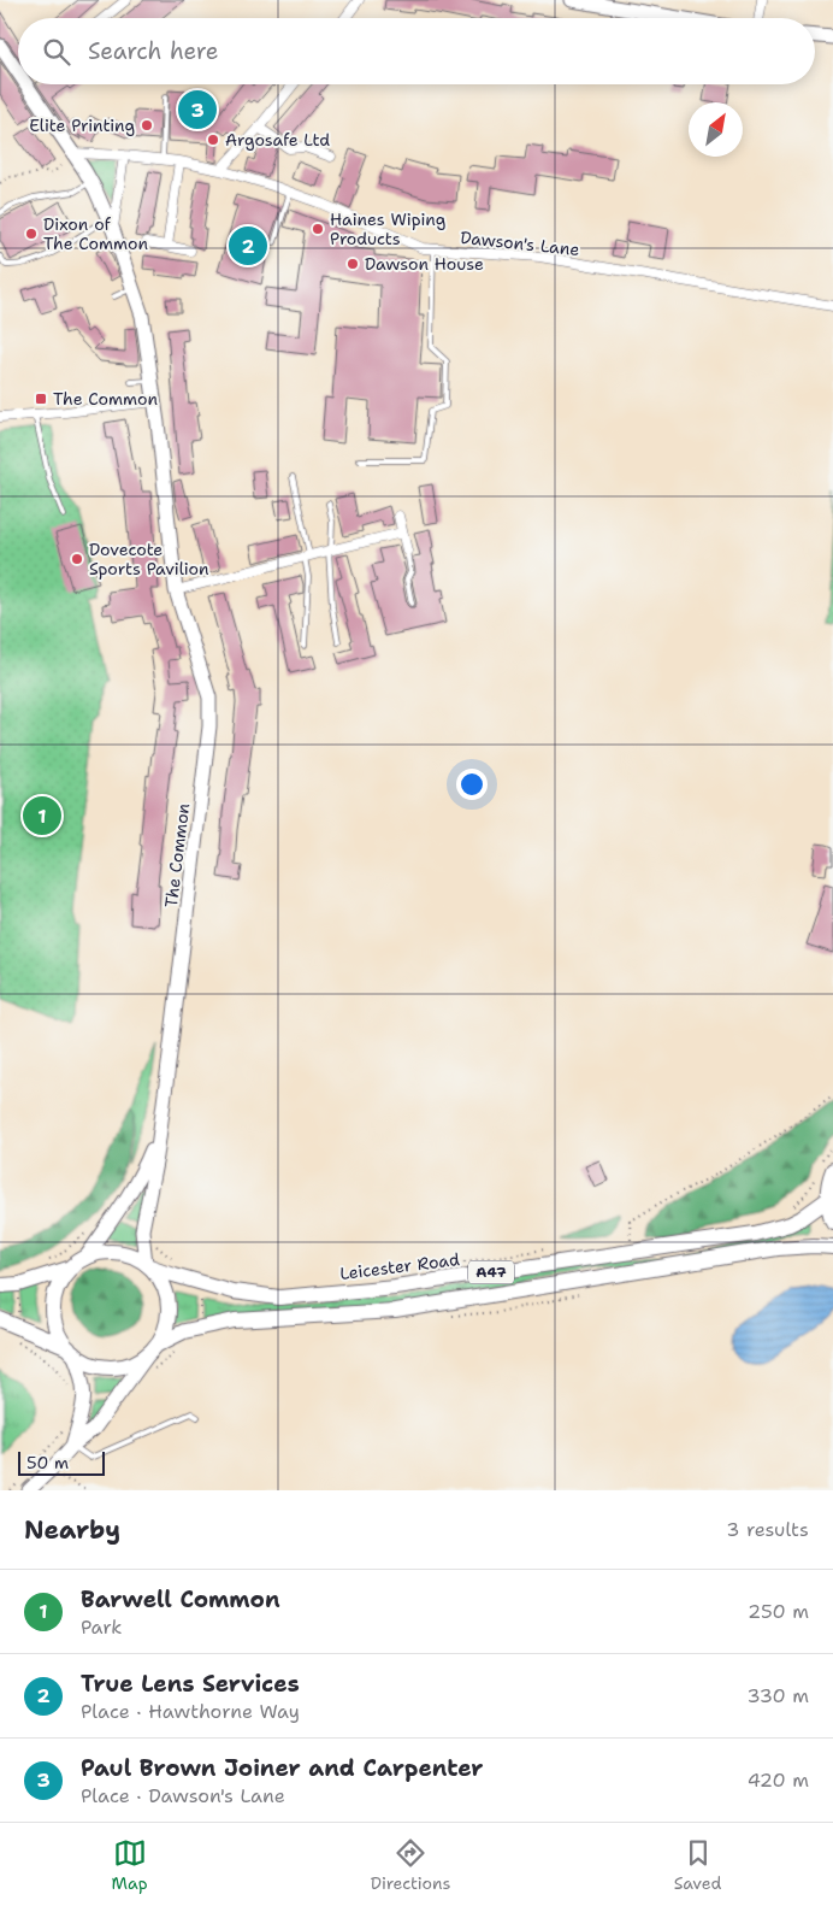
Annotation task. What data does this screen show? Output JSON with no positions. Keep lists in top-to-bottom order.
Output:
{
  "streets": {
    "main road": ["Leicester Road", "A47"],
    "street": ["Dawson's Lane", "The Common"]
  },
  "crossings": [
    ["Dawson's Lane", "The Common"],
    ["The Common", "Leicester Road"],
    ["The Common", "A47"],
    ["Leicester Road", "A47"]
  ],
  "places": {
    "other": [
      "Elite Printing",
      "Argosafe Ltd",
      "Haines Wiping Products",
      "Dixon of The Common",
      "Dawson House",
      "Dovecote Sports Pavilion"
    ],
    "transit": ["The Common"]
  },
  "scale_bar": "50 m",
  "north": "top right",
  "page": {
    "search": "Search here",
    "pins": ["3", "2", "1"],
    "scale": "50 m",
    "heading": ["Nearby", "3 results"],
    "list": [
      {
        "mark": "1",
        "name": "Barwell Common",
        "note": "Park",
        "value": "250 m"
      },
      {
        "mark": "2",
        "name": "True Lens Services",
        "note": "Place · Hawthorne Way",
        "value": "330 m"
      },
      {
        "mark": "3",
        "name": "Paul Brown Joiner and Carpenter",
        "note": "Place · Dawson's Lane",
        "value": "420 m"
      }
    ],
    "nav": ["Map", "Directions", "Saved"]
  }
}
